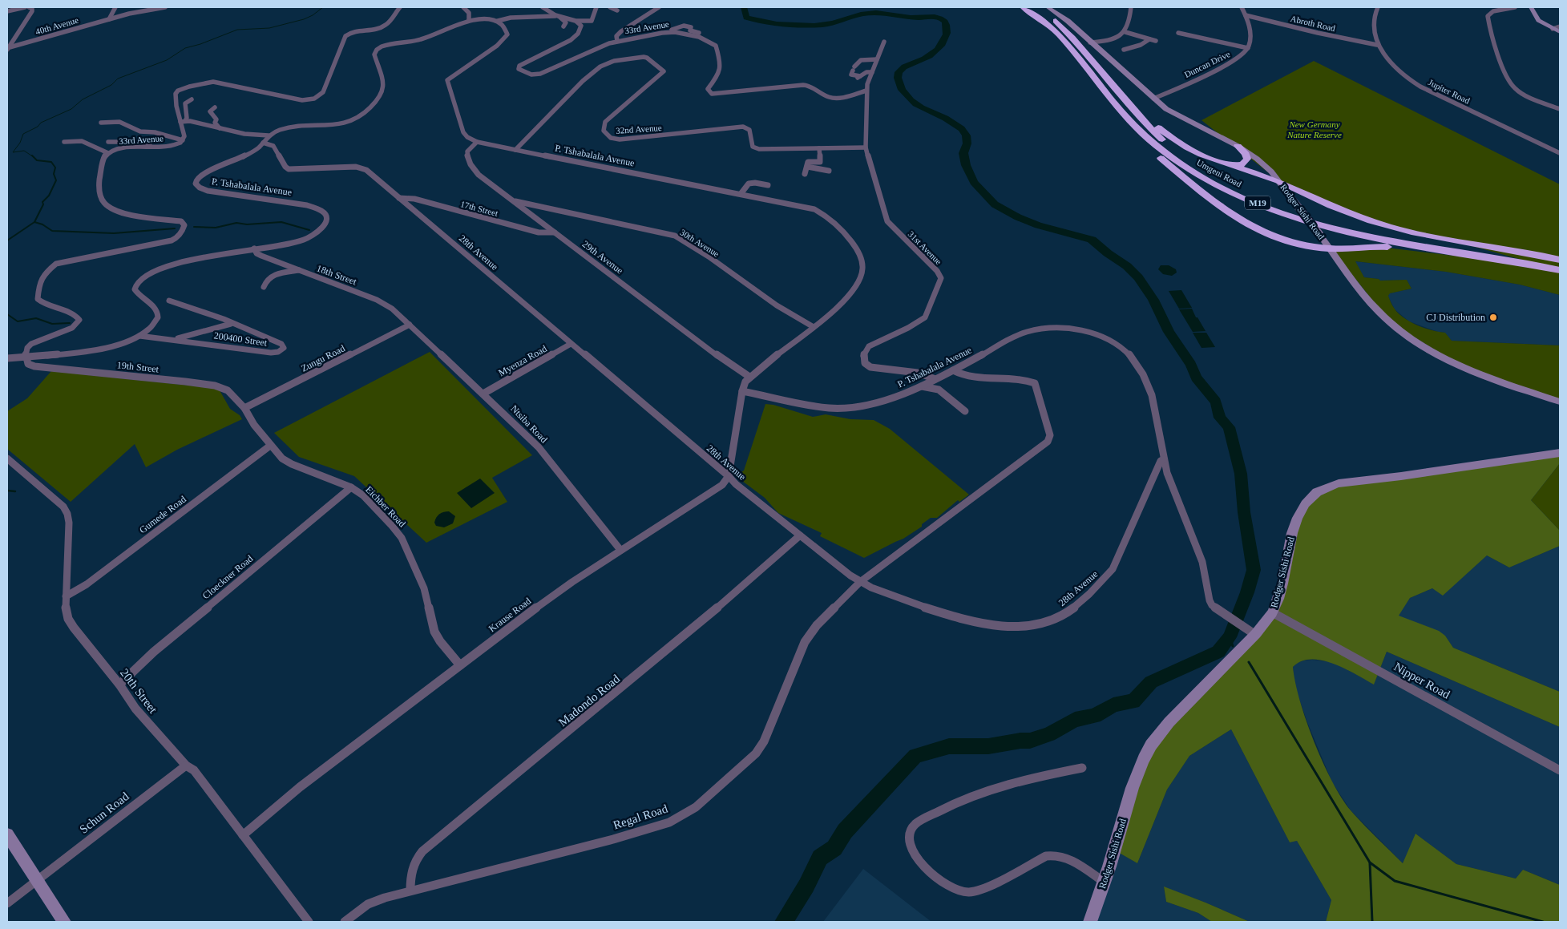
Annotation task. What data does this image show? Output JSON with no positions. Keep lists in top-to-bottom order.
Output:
{
  "streets": {
    "highway": ["Umgeni Road", "M19"],
    "street": [
      "Abroth Road",
      "40th Avenue",
      "33rd Avenue",
      "Duncan Drive",
      "Jupiter Road",
      "32nd Avenue",
      "P. Tshabalala Avenue",
      "17th Street",
      "Rodger Sishi Road",
      "30th Avenue",
      "31st Avenue",
      "28th Avenue",
      "29th Avenue",
      "18th Street",
      "200400 Street",
      "Zungu Road",
      "Myenza Road",
      "19th Street",
      "Ntsiba Road",
      "Eichber Road",
      "Gumede Road",
      "Cloeckner Road",
      "Krause Road",
      "Nipper Road",
      "20th Street",
      "Madondo Road",
      "Schun Road",
      "Regal Road"
    ]
  },
  "crossings": [
    ["Abroth Road", "Jupiter Road"],
    ["33rd Avenue", "P. Tshabalala Avenue"],
    ["33rd Avenue", "31st Avenue"],
    ["33rd Avenue", "19th Street"],
    ["Duncan Drive", "Rodger Sishi Road"],
    ["32nd Avenue", "P. Tshabalala Avenue"],
    ["32nd Avenue", "31st Avenue"],
    ["P. Tshabalala Avenue", "Rodger Sishi Road"],
    ["P. Tshabalala Avenue", "30th Avenue"],
    ["P. Tshabalala Avenue", "31st Avenue"],
    ["P. Tshabalala Avenue", "28th Avenue"],
    ["P. Tshabalala Avenue", "29th Avenue"],
    ["P. Tshabalala Avenue", "18th Street"],
    ["P. Tshabalala Avenue", "200400 Street"],
    ["P. Tshabalala Avenue", "19th Street"],
    ["17th Street", "28th Avenue"],
    ["17th Street", "29th Avenue"],
    ["Rodger Sishi Road", "Nipper Road"],
    ["30th Avenue", "29th Avenue"],
    ["28th Avenue", "Myenza Road"],
    ["28th Avenue", "Krause Road"],
    ["28th Avenue", "Madondo Road"],
    ["28th Avenue", "Regal Road"],
    ["18th Street", "Zungu Road"],
    ["18th Street", "Ntsiba Road"],
    ["Zungu Road", "19th Street"],
    ["Zungu Road", "Ntsiba Road"],
    ["Zungu Road", "Eichber Road"],
    ["Myenza Road", "Ntsiba Road"],
    ["19th Street", "Eichber Road"],
    ["Ntsiba Road", "Krause Road"],
    ["Eichber Road", "Gumede Road"],
    ["Eichber Road", "Cloeckner Road"],
    ["Eichber Road", "Krause Road"],
    ["Gumede Road", "20th Street"],
    ["Cloeckner Road", "20th Street"],
    ["Krause Road", "20th Street"],
    ["20th Street", "Schun Road"],
    ["Madondo Road", "Regal Road"]
  ],
  "parks": ["New Germany Nature Reserve"],
  "places": ["CJ Distribution"]
}
